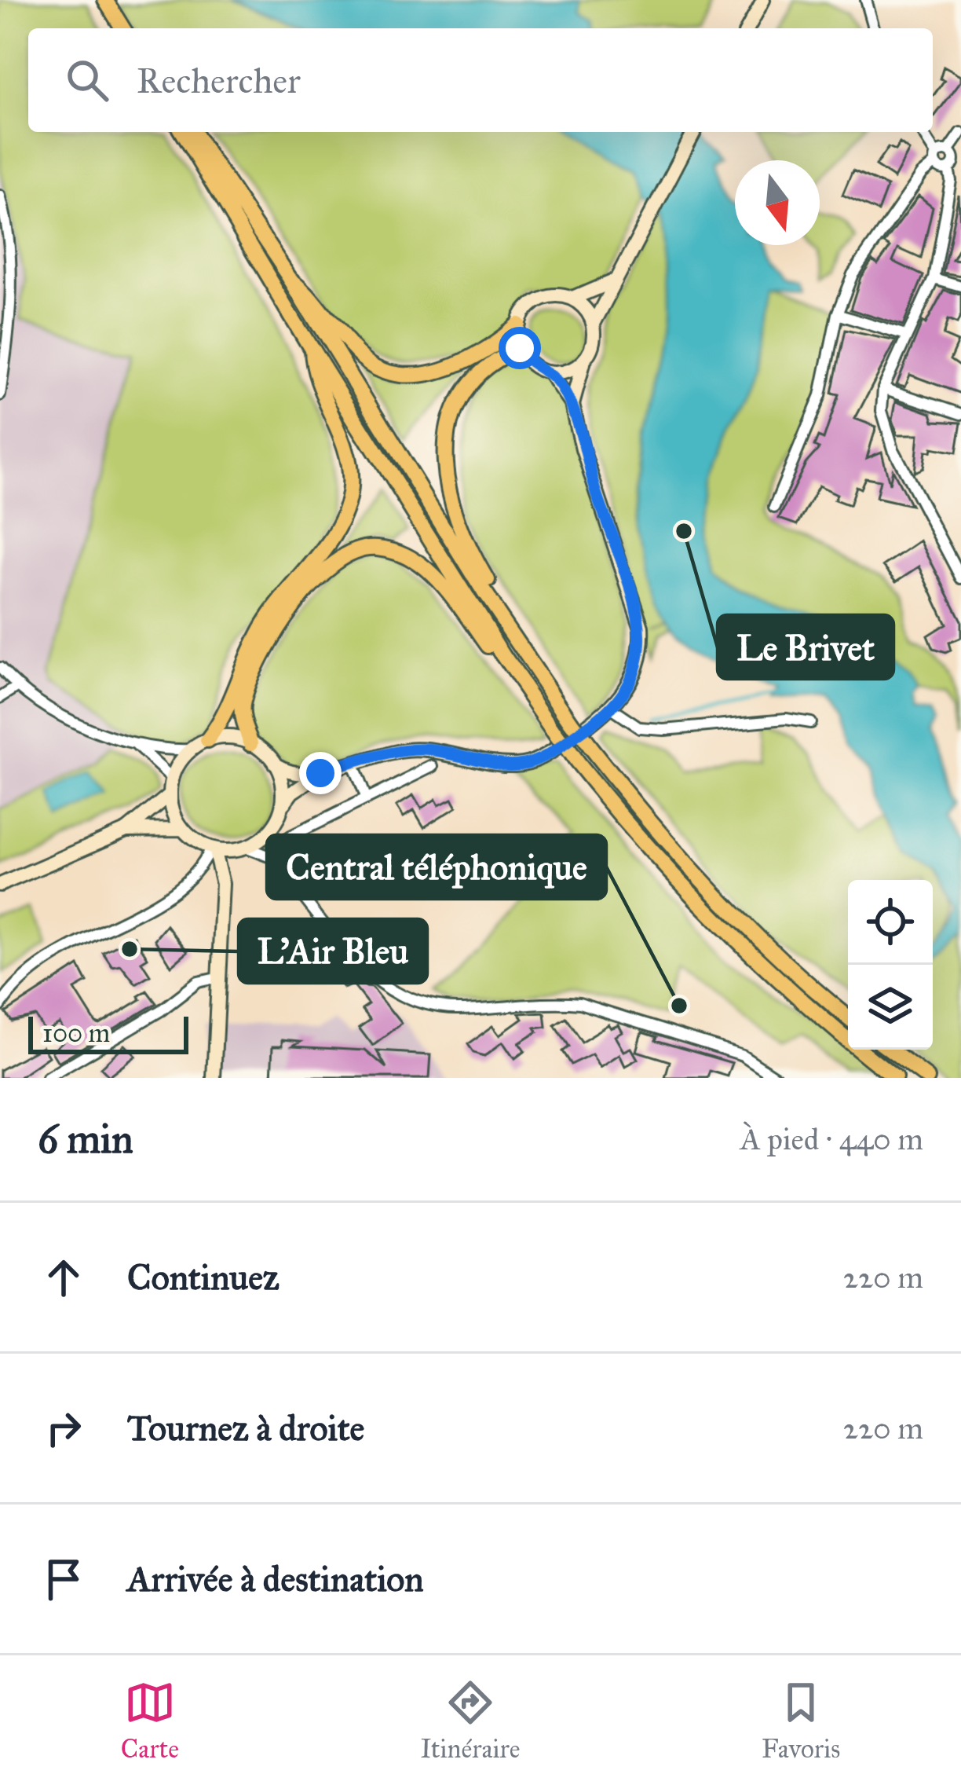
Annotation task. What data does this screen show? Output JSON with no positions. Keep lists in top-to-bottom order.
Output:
{
  "places": ["Le Brivet", "L'Air Bleu", "Central téléphonique"],
  "scale_bar": "100 m",
  "north": "bottom",
  "page": {
    "search": "Rechercher",
    "scale": "100 m",
    "heading": ["6 min", "À pied · 440 m"],
    "list": [
      ["Continuez", "220 m"],
      ["Tournez à droite", "220 m"],
      "Arrivée à destination"
    ],
    "nav": ["Carte", "Itinéraire", "Favoris"]
  }
}
